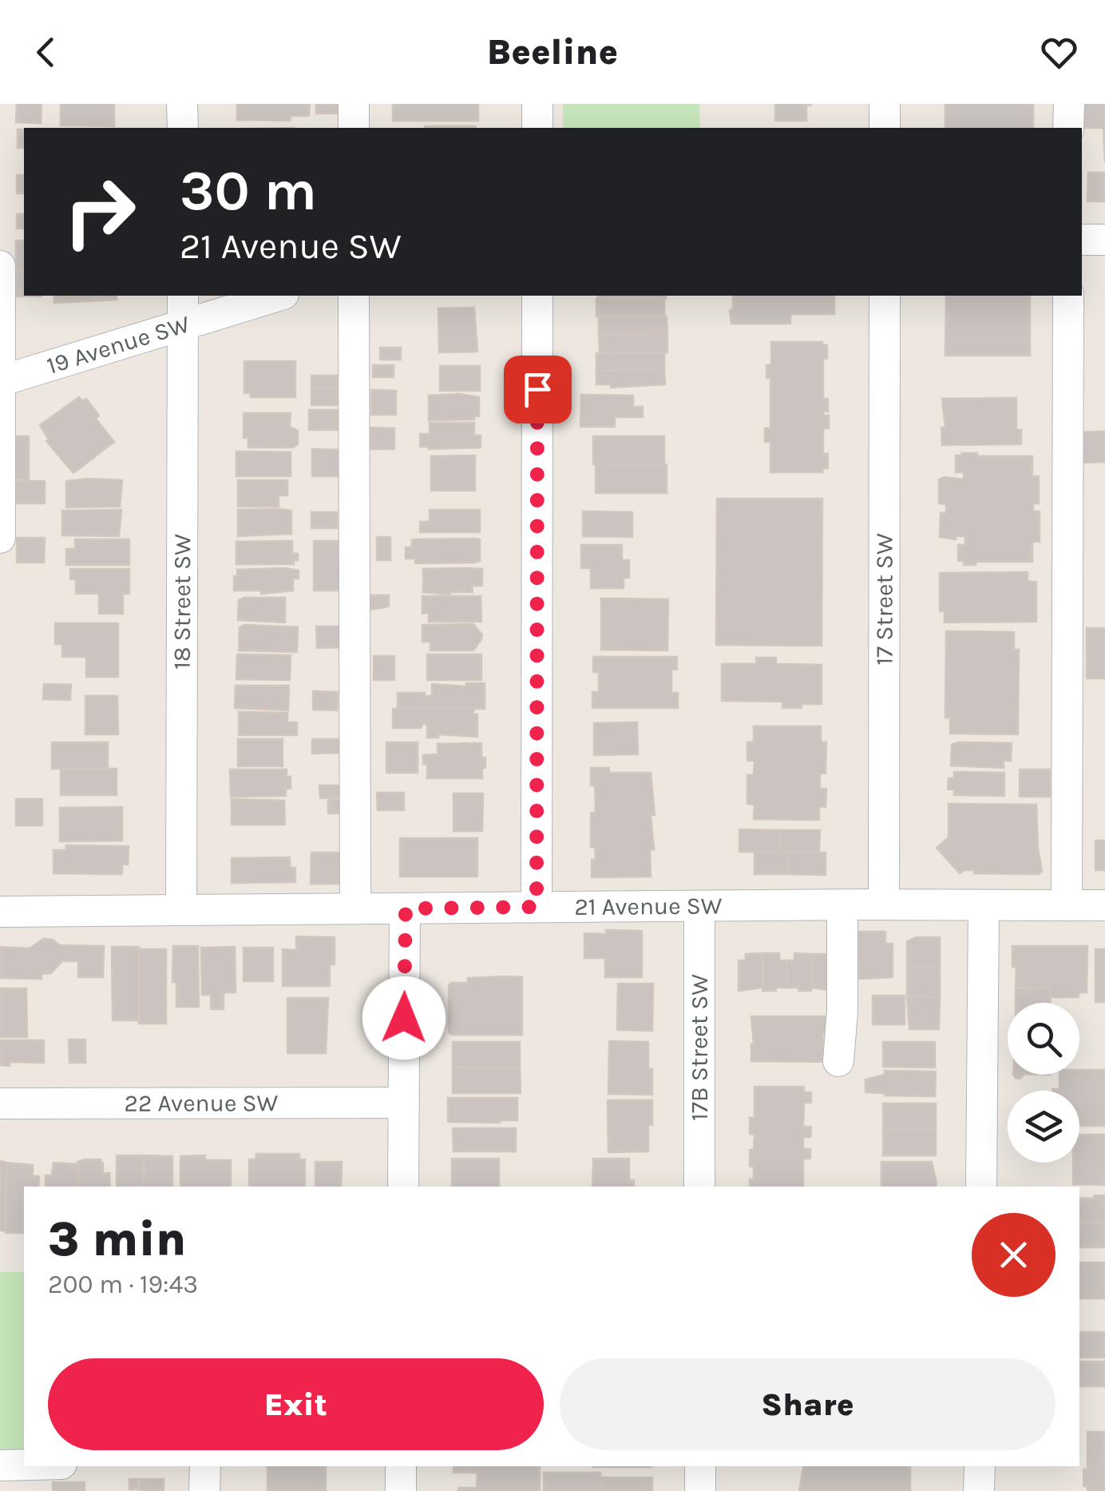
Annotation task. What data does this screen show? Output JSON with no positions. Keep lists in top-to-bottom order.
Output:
{
  "streets": {
    "street": [
      "19 Avenue SW",
      "17 Street SW",
      "18 Street SW",
      "21 Avenue SW",
      "17B Street SW",
      "22 Avenue SW"
    ]
  },
  "crossings": [
    ["19 Avenue SW", "18 Street SW"],
    ["17 Street SW", "21 Avenue SW"],
    ["18 Street SW", "21 Avenue SW"],
    ["21 Avenue SW", "17B Street SW"]
  ],
  "page": {
    "header": "Beeline",
    "turn": ["30 m", "21 Avenue SW"],
    "heading": ["3 min", "200 m · 19:43"],
    "buttons": ["Exit", "Share"]
  }
}
